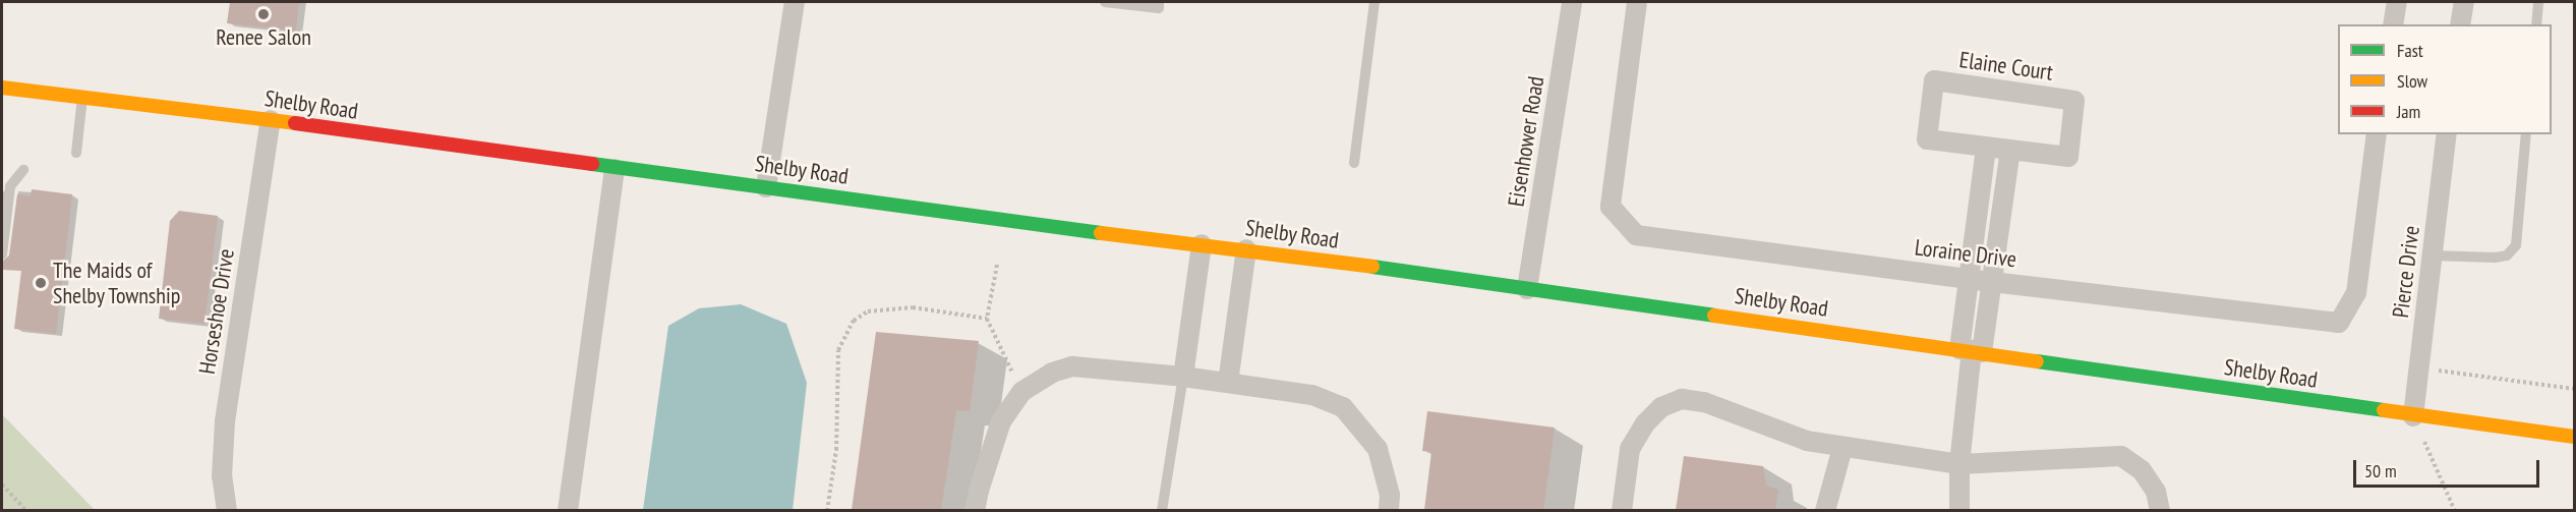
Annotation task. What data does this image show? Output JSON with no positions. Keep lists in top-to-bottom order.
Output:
{
  "streets": {
    "street": [
      "Elaine Court",
      "Shelby Road",
      "Eisenhower Road",
      "Loraine Drive",
      "Pierce Drive",
      "Horseshoe Drive"
    ]
  },
  "crossings": [
    ["Shelby Road", "Eisenhower Road"],
    ["Shelby Road", "Pierce Drive"],
    ["Shelby Road", "Horseshoe Drive"]
  ],
  "places": ["Renee Salon", "The Maids of Shelby Township"],
  "legend": ["Fast", "Slow", "Jam"],
  "scale_bar": "50 m"
}
